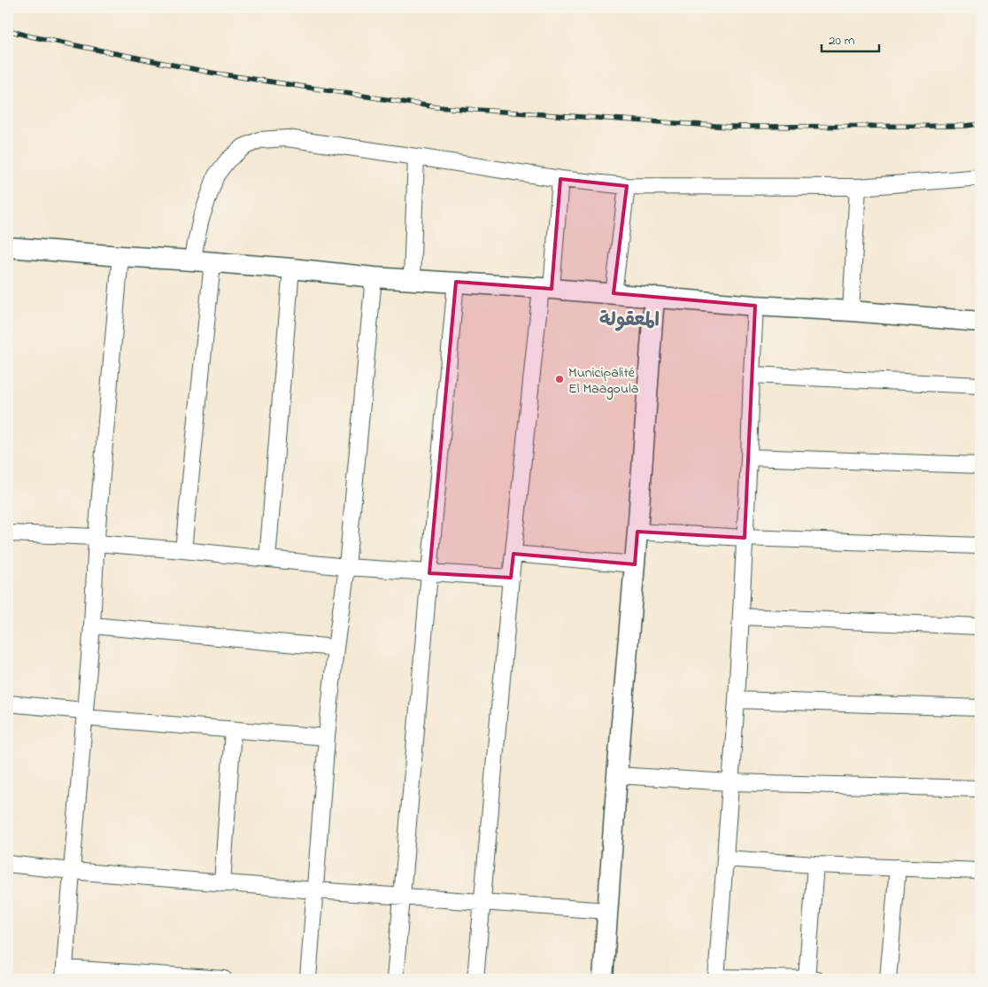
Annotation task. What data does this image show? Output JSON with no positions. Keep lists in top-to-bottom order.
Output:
{
  "districts": ["المعقولة"],
  "places": ["Municipalité El Maagoula"],
  "scale_bar": "20 m"
}
